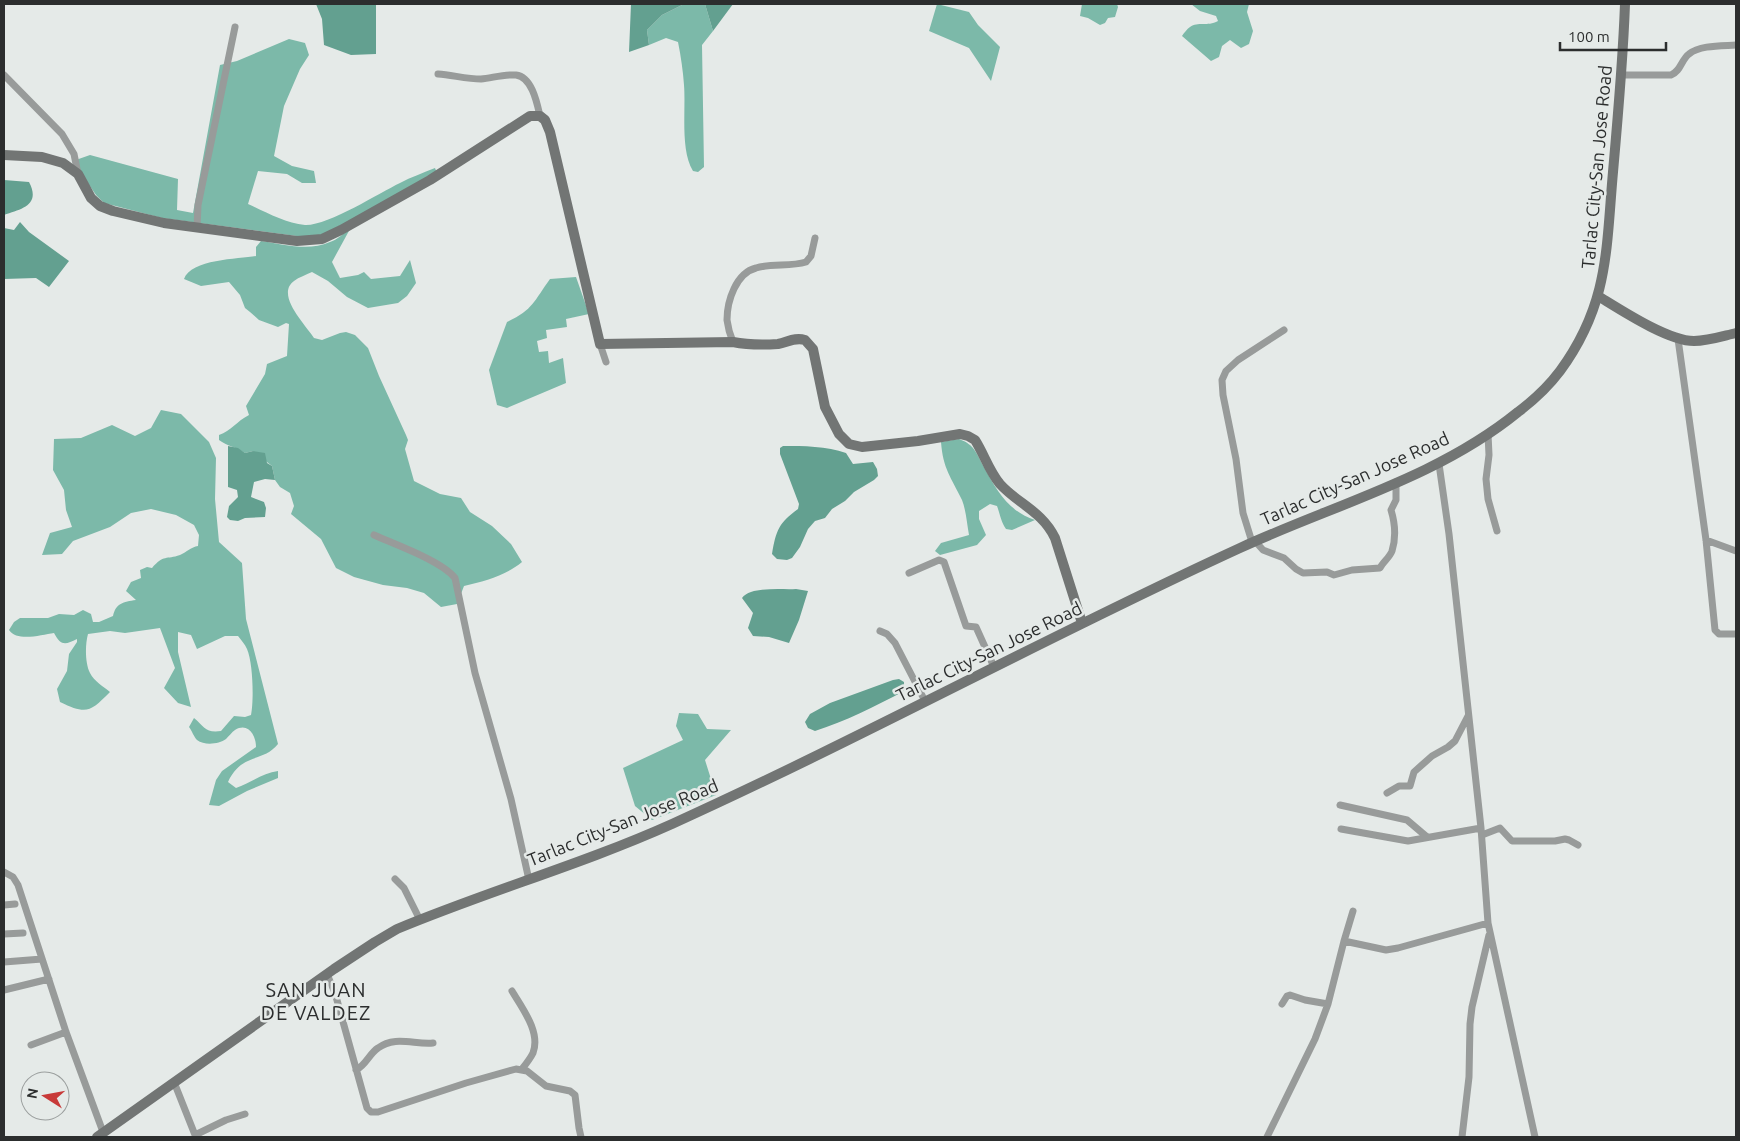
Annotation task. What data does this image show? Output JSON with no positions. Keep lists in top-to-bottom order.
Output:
{
  "streets": {
    "main road": ["Tarlac City-San Jose Road"]
  },
  "districts": ["SAN JUAN DE VALDEZ"],
  "scale_bar": "100 m",
  "north": "left"
}
